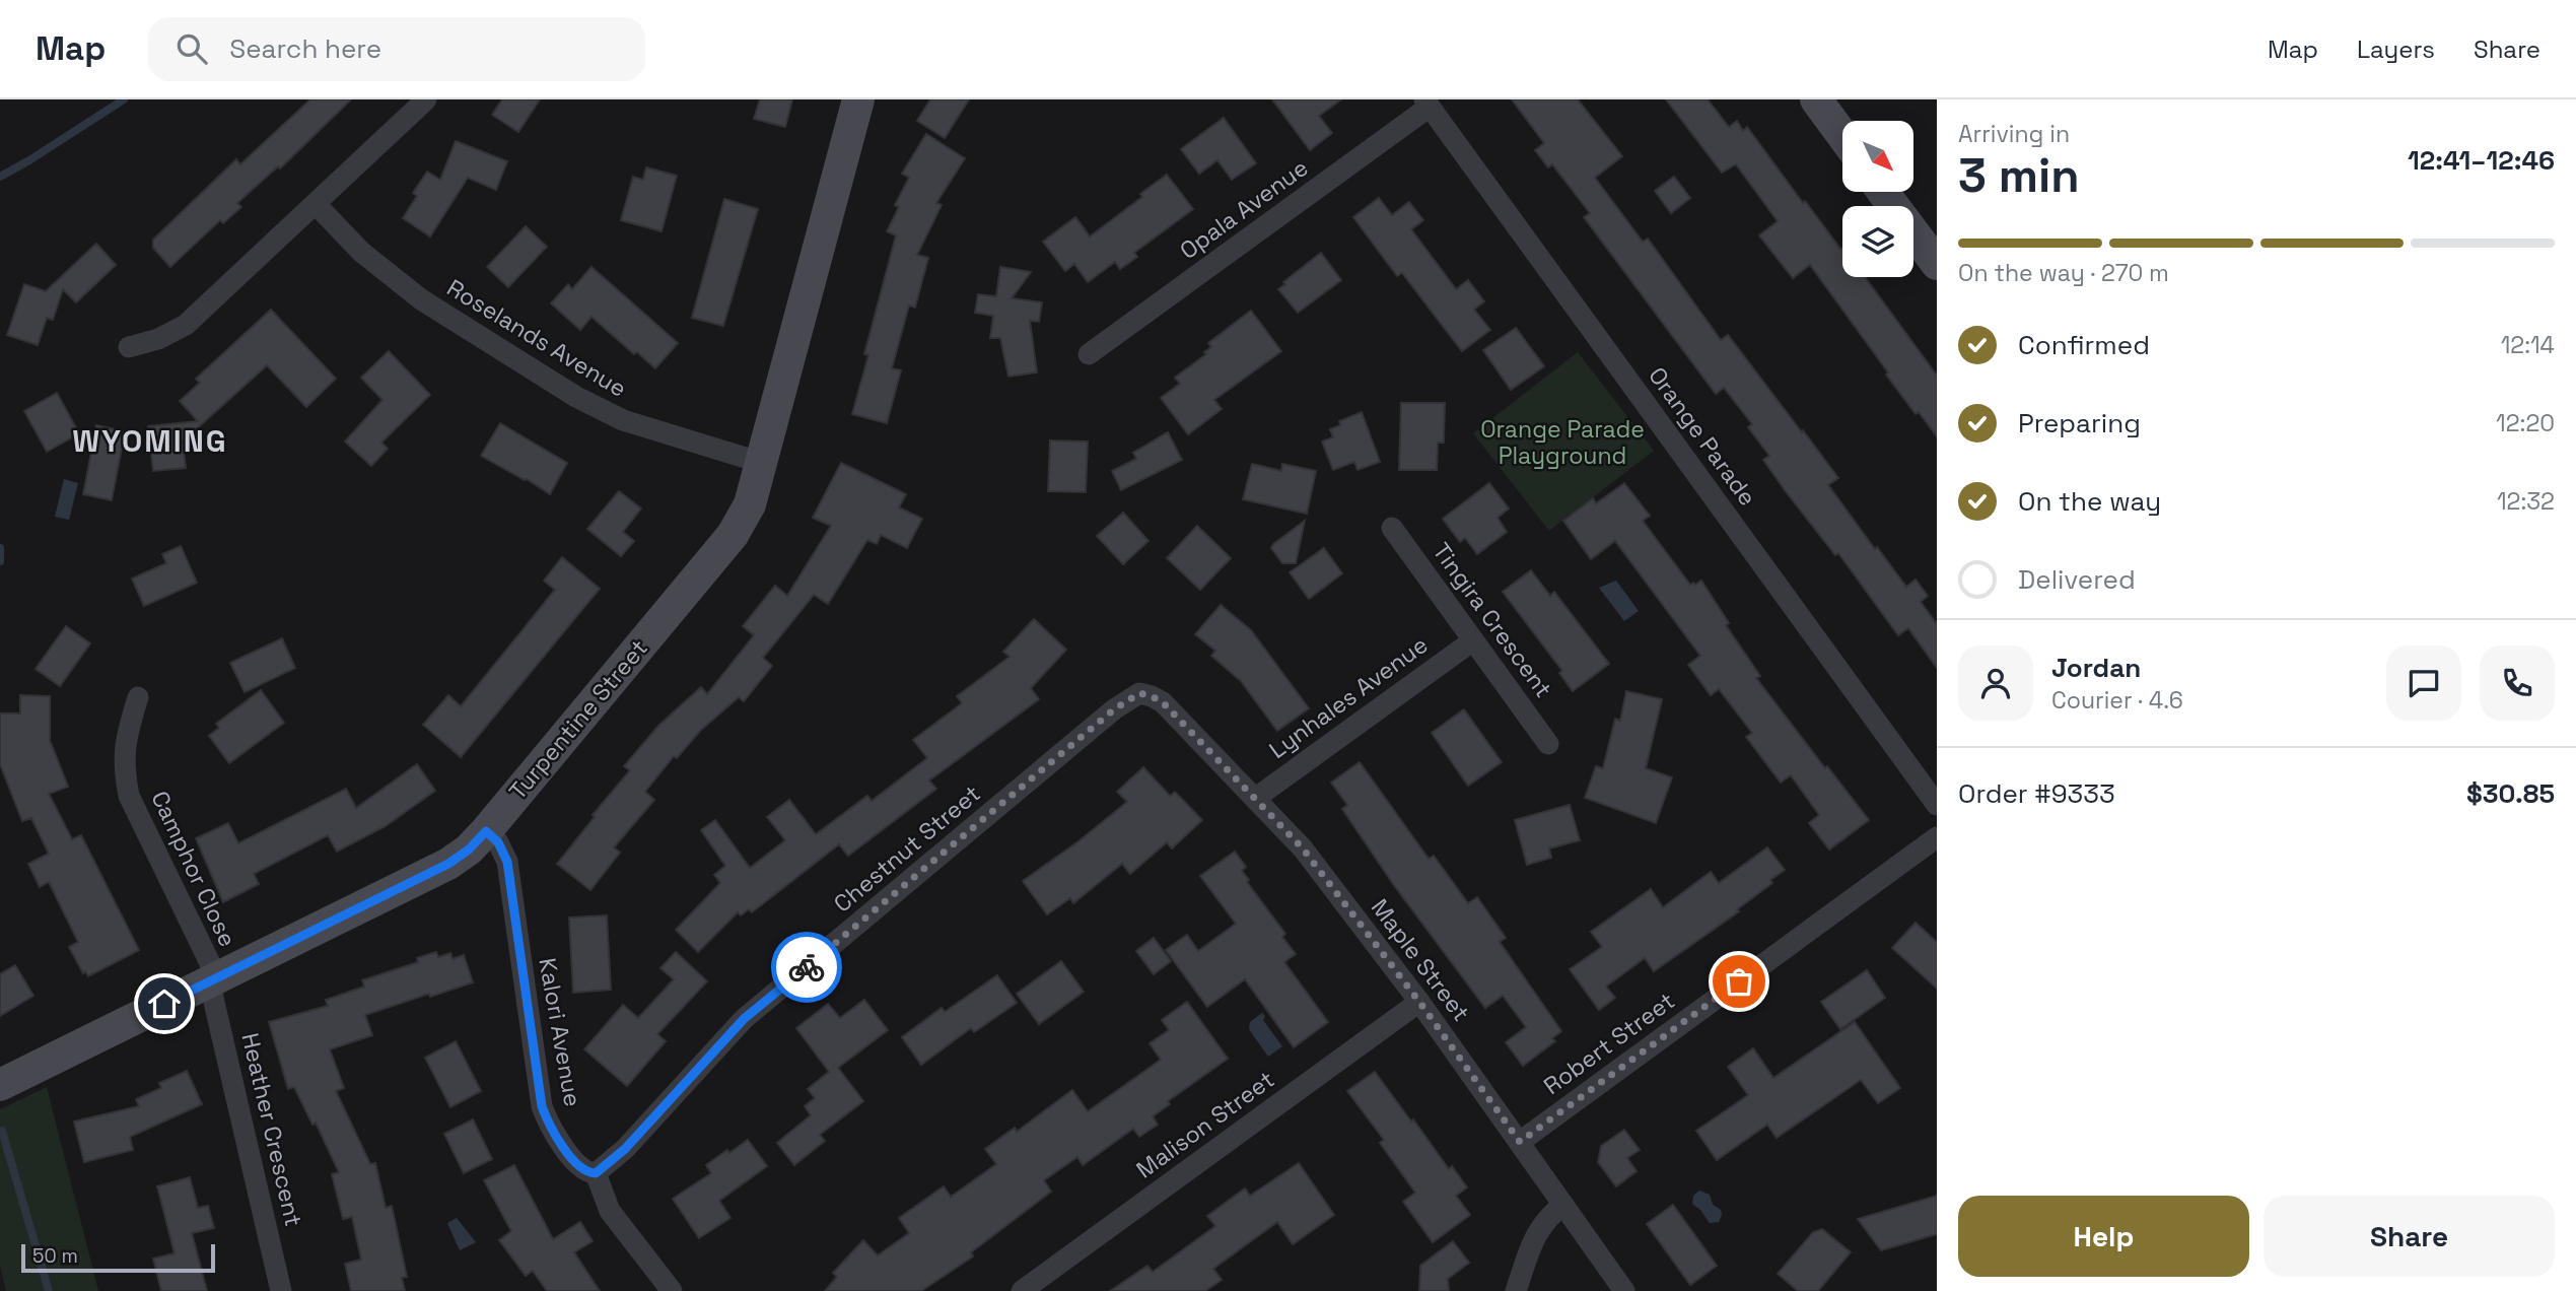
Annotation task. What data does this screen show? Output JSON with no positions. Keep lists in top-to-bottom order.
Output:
{
  "streets": {
    "street": [
      "Opala Avenue",
      "Roselands Avenue",
      "Orange Parade",
      "Tingira Crescent",
      "Lynhales Avenue",
      "Turpentine Street",
      "Chestnut Street",
      "Camphor Close",
      "Maple Street",
      "Kalori Avenue",
      "Robert Street",
      "Malison Street",
      "Heather Crescent"
    ]
  },
  "crossings": [
    ["Opala Avenue", "Orange Parade"],
    ["Roselands Avenue", "Turpentine Street"],
    ["Tingira Crescent", "Lynhales Avenue"],
    ["Lynhales Avenue", "Maple Street"],
    ["Turpentine Street", "Camphor Close"],
    ["Turpentine Street", "Kalori Avenue"],
    ["Turpentine Street", "Heather Crescent"],
    ["Chestnut Street", "Maple Street"],
    ["Chestnut Street", "Kalori Avenue"],
    ["Camphor Close", "Heather Crescent"],
    ["Maple Street", "Robert Street"],
    ["Maple Street", "Malison Street"]
  ],
  "districts": ["WYOMING"],
  "parks": ["Orange Parade Playground"],
  "scale_bar": "50 m",
  "north": "bottom right",
  "page": {
    "header": "Map",
    "search": "Search here",
    "nav": ["Map", "Layers", "Share"],
    "heading": ["3 min", "Arriving in", "12:41–12:46"],
    "panel": [
      "Jordan",
      "Courier · 4.6",
      "Order #9333",
      "$30.85"
    ],
    "bar": "On the way · 270 m",
    "list": [
      ["Confirmed", "12:14"],
      ["Preparing", "12:20"],
      ["On the way", "12:32"],
      "Delivered"
    ],
    "buttons": ["Help", "Share"],
    "scale": "50 m"
  }
}
